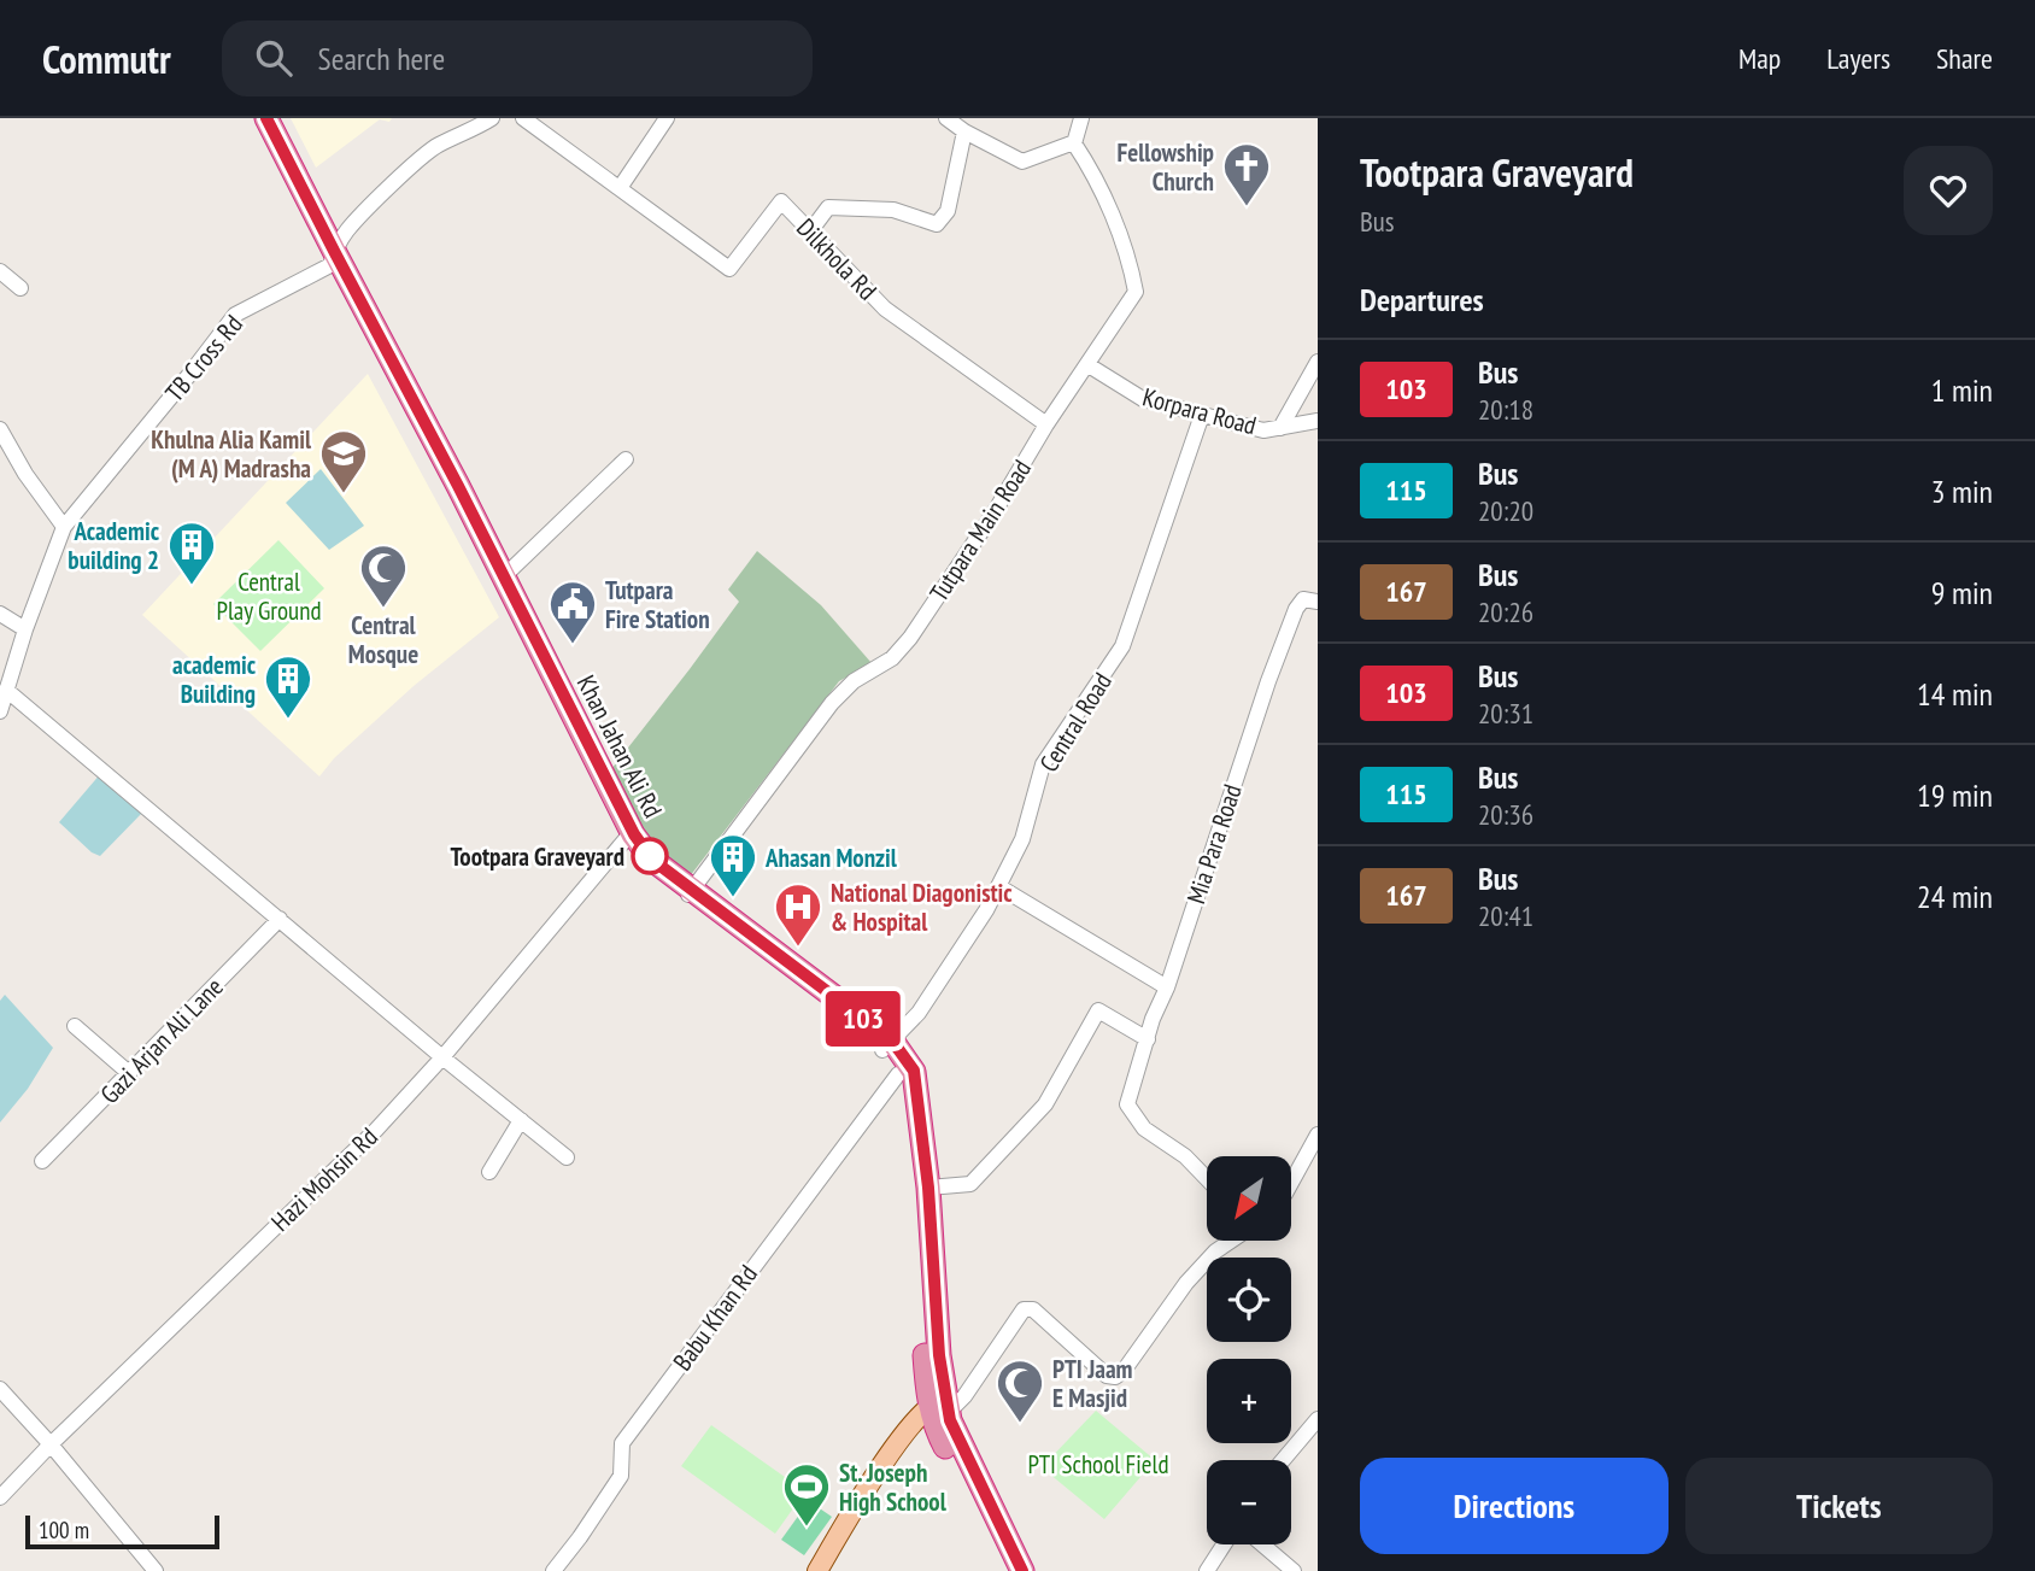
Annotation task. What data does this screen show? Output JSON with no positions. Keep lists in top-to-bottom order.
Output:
{
  "streets": {
    "highway": ["Khan Jahan Ali Rd"],
    "street": [
      "Dilkhola Rd",
      "TB Cross Rd",
      "Korpara Road",
      "Tutpara Main Road",
      "Central Road",
      "Mia Para Road",
      "Gazi Arjan Ali Lane",
      "Hazi Mohsin Rd",
      "Babu Khan Rd"
    ]
  },
  "crossings": [
    ["Dilkhola Rd", "Tutpara Main Road"],
    ["TB Cross Rd", "Khan Jahan Ali Rd"],
    ["Korpara Road", "Tutpara Main Road"],
    ["Korpara Road", "Central Road"],
    ["Tutpara Main Road", "Khan Jahan Ali Rd"],
    ["Central Road", "Khan Jahan Ali Rd"],
    ["Khan Jahan Ali Rd", "Hazi Mohsin Rd"],
    ["Khan Jahan Ali Rd", "Babu Khan Rd"]
  ],
  "parks": ["Central Play Ground", "PTI School Field"],
  "places": {
    "church": ["Fellowship Church"],
    "school or university": ["Khulna Alia Kamil (M A) Madrasha"],
    "building": ["Academic building 2", "academic Building", "Ahasan Monzil"],
    "mosque": ["Central Mosque", "PTI Jaam E Masjid"],
    "public building": ["Tutpara Fire Station"],
    "other": ["Tootpara Graveyard"],
    "hospital": ["National Diagonistic & Hospital"],
    "sports": ["St. Joseph High School"]
  },
  "lines": ["bus line 103"],
  "scale_bar": "100 m",
  "north": "bottom left",
  "page": {
    "header": "Commutr",
    "search": "Search here",
    "nav": ["Map", "Layers", "Share"],
    "on_map": "103",
    "heading": [
      ["Tootpara Graveyard", "Bus"],
      "Departures"
    ],
    "list": [
      {
        "mark": "103",
        "name": "Bus",
        "note": "20:18",
        "value": "1 min"
      },
      {
        "mark": "115",
        "name": "Bus",
        "note": "20:20",
        "value": "3 min"
      },
      {
        "mark": "167",
        "name": "Bus",
        "note": "20:26",
        "value": "9 min"
      },
      {
        "mark": "103",
        "name": "Bus",
        "note": "20:31",
        "value": "14 min"
      },
      {
        "mark": "115",
        "name": "Bus",
        "note": "20:36",
        "value": "19 min"
      },
      {
        "mark": "167",
        "name": "Bus",
        "note": "20:41",
        "value": "24 min"
      }
    ],
    "map_buttons": ["+", "−"],
    "buttons": ["Directions", "Tickets"],
    "scale": "100 m"
  }
}
